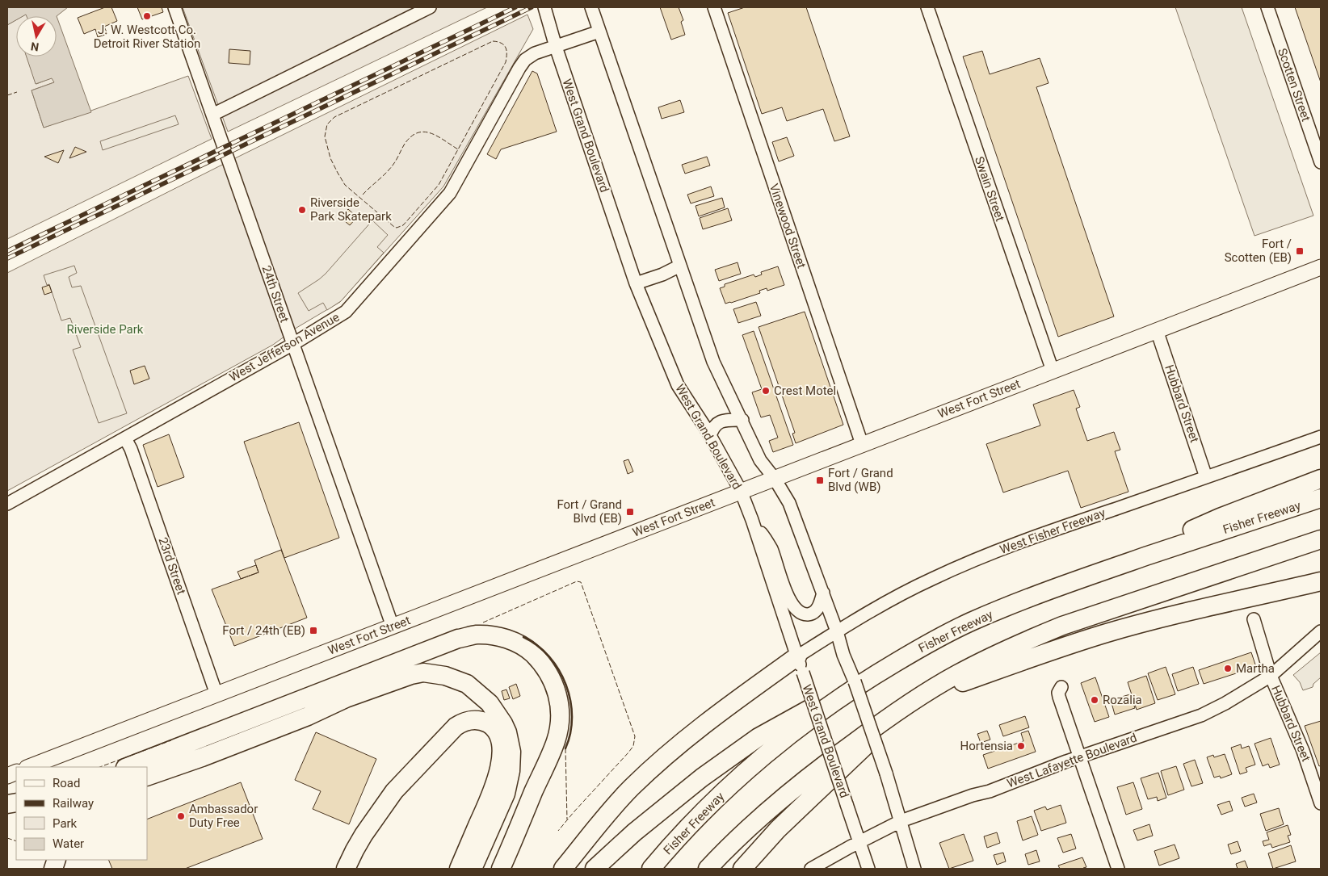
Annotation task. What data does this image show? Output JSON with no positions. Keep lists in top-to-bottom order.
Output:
{
  "streets": {
    "highway": ["Fisher Freeway"],
    "main road": ["West Fort Street"],
    "street": [
      "Scotten Street",
      "West Grand Boulevard",
      "Swain Street",
      "Vinewood Street",
      "24th Street",
      "West Jefferson Avenue",
      "Hubbard Street",
      "West Fisher Freeway",
      "23rd Street",
      "West Lafayette Boulevard"
    ]
  },
  "crossings": [
    ["West Grand Boulevard", "West Jefferson Avenue"],
    ["West Grand Boulevard", "West Fort Street"],
    ["West Grand Boulevard", "West Fisher Freeway"],
    ["West Grand Boulevard", "West Lafayette Boulevard"],
    ["Swain Street", "West Fort Street"],
    ["Vinewood Street", "West Fort Street"],
    ["24th Street", "West Jefferson Avenue"],
    ["24th Street", "West Fort Street"],
    ["West Jefferson Avenue", "23rd Street"],
    ["West Fort Street", "Hubbard Street"],
    ["West Fort Street", "23rd Street"],
    ["Hubbard Street", "West Fisher Freeway"],
    ["Hubbard Street", "West Lafayette Boulevard"]
  ],
  "parks": ["Riverside Park"],
  "places": {
    "other": [
      "J. W. Westcott Co. Detroit River Station",
      "Riverside Park Skatepark",
      "Crest Motel",
      "Martha",
      "Rozalia",
      "Hortensia",
      "Ambassador Duty Free"
    ],
    "transit": [
      "Fort / Scotten (EB)",
      "Fort / Grand Blvd (WB)",
      "Fort / Grand Blvd (EB)",
      "Fort / 24th (EB)"
    ]
  },
  "legend": [
    "Road",
    "Railway",
    "Park",
    "Water"
  ],
  "north": "bottom"
}
